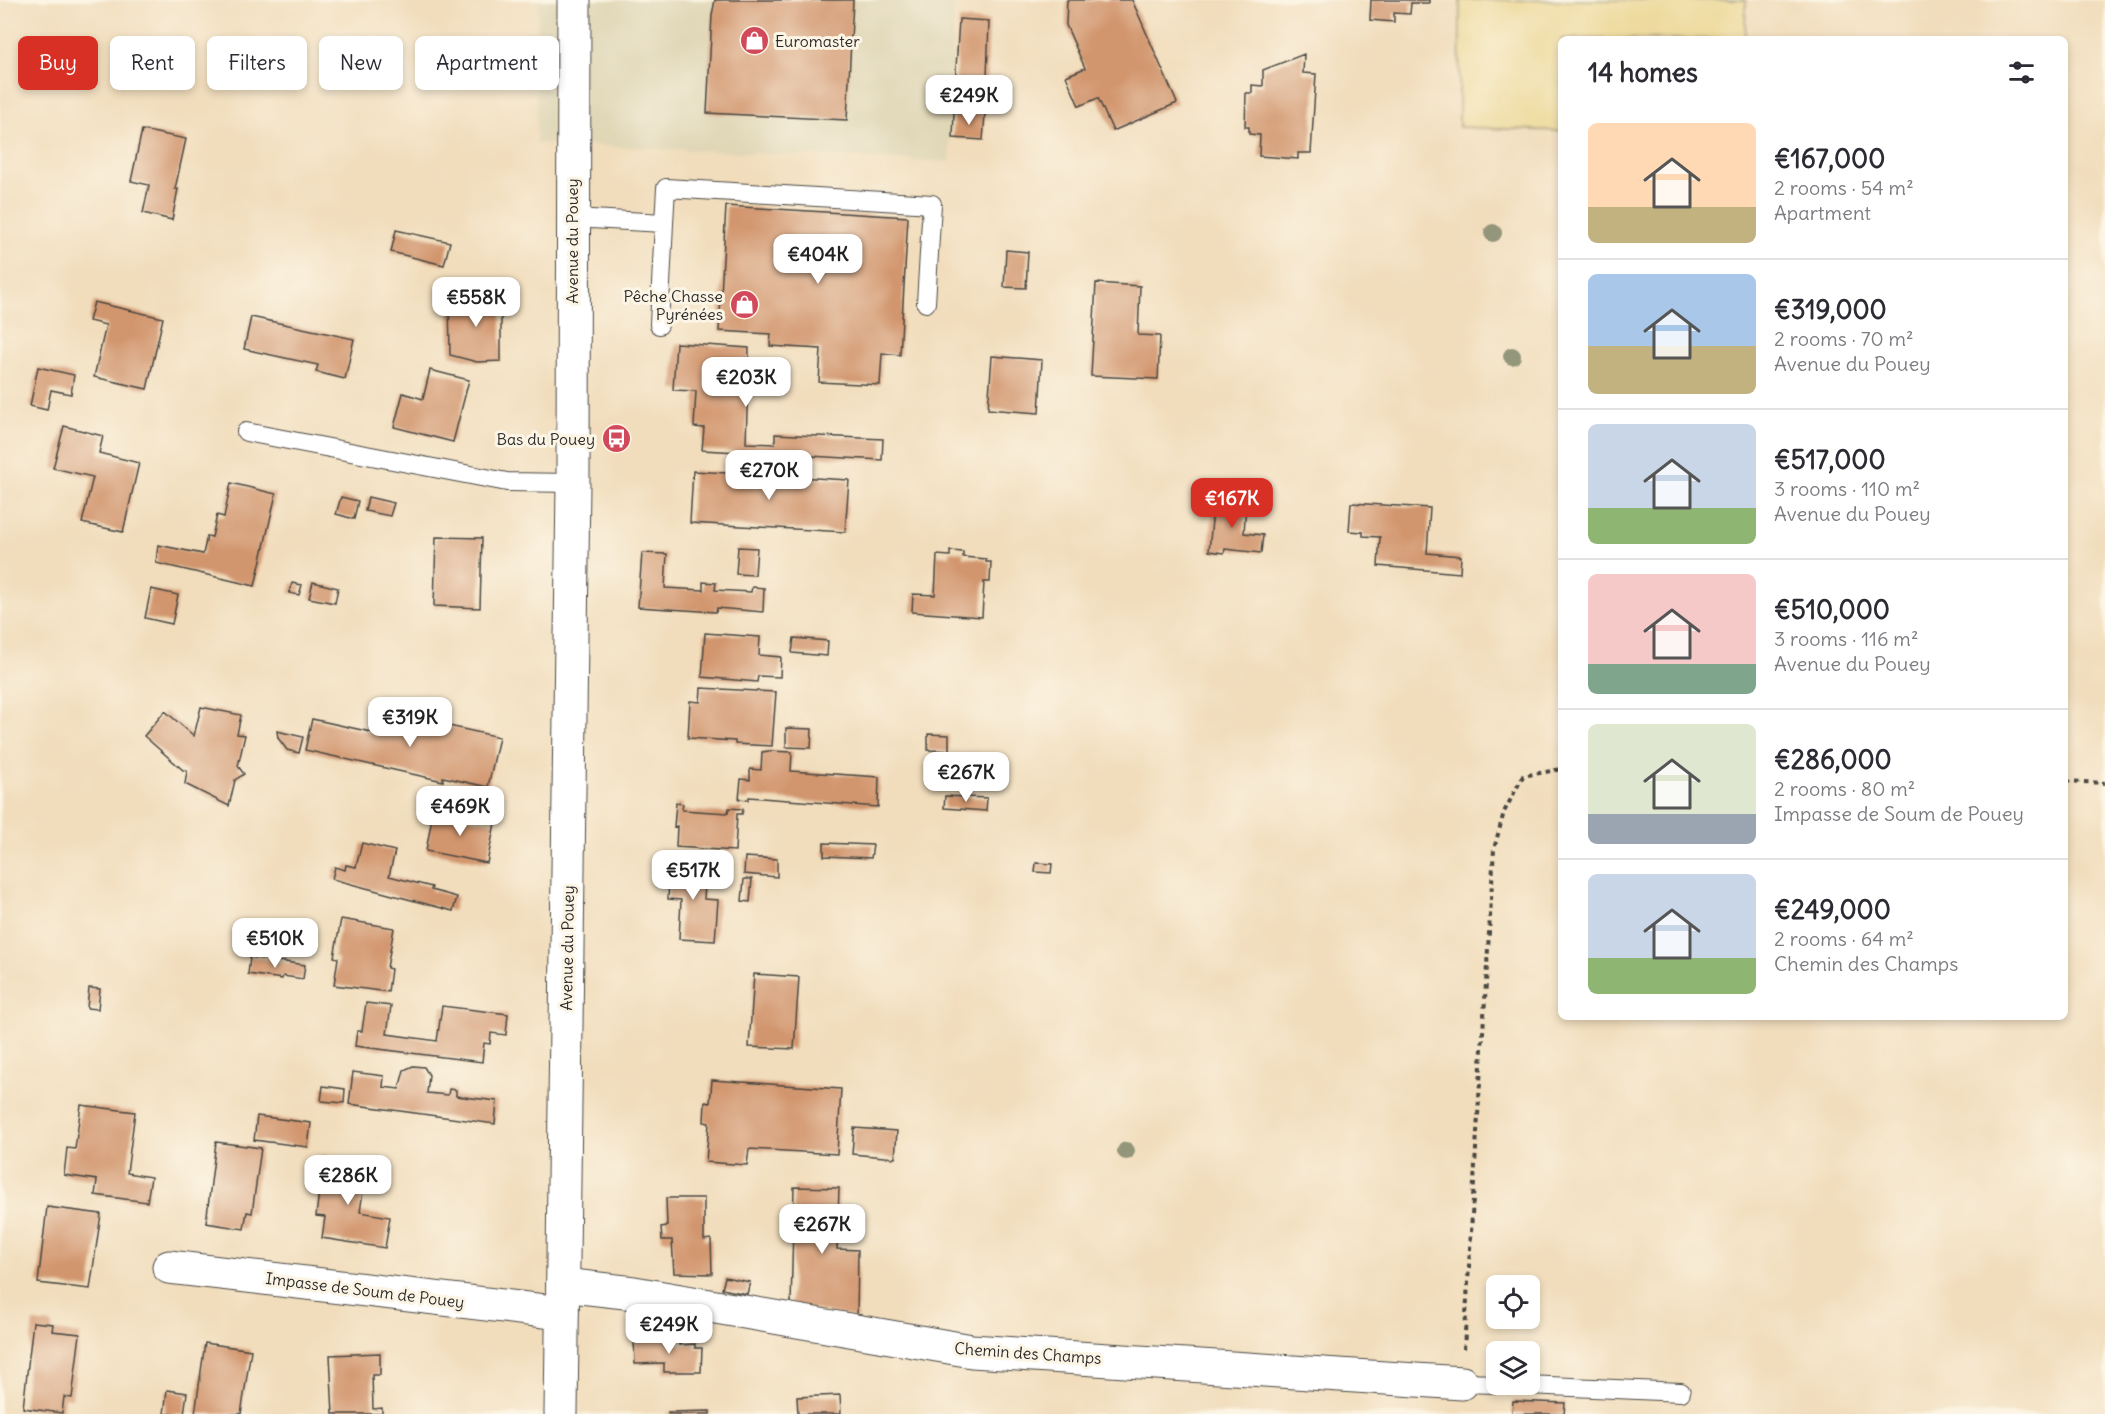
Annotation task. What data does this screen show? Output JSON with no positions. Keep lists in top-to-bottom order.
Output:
{
  "streets": {
    "main road": ["Avenue du Pouey", "Impasse de Soum de Pouey", "Chemin des Champs"]
  },
  "crossings": [
    ["Avenue du Pouey", "Impasse de Soum de Pouey"],
    ["Avenue du Pouey", "Chemin des Champs"],
    ["Impasse de Soum de Pouey", "Chemin des Champs"]
  ],
  "places": {
    "shop": ["Euromaster", "Pêche Chasse Pyrénées"],
    "bus stop": ["Bas du Pouey"]
  },
  "page": {
    "chip": [
      "Buy",
      "Rent",
      "Filters",
      "New",
      "Apartment"
    ],
    "heading": "14 homes",
    "price": [
      "€249K",
      "€404K",
      "€558K",
      "€203K",
      "€270K",
      "€167K",
      "€319K",
      "€267K",
      "€469K",
      "€517K",
      "€510K",
      "€286K",
      "€267K",
      "€249K"
    ],
    "list": [
      {
        "name": "€167,000",
        "note": "2 rooms · 54 m² · Apartment"
      },
      {
        "name": "€319,000",
        "note": "2 rooms · 70 m² · Avenue du Pouey"
      },
      {
        "name": "€517,000",
        "note": "3 rooms · 110 m² · Avenue du Pouey"
      },
      {
        "name": "€510,000",
        "note": "3 rooms · 116 m² · Avenue du Pouey"
      },
      {
        "name": "€286,000",
        "note": "2 rooms · 80 m² · Impasse de Soum de Pouey"
      },
      {
        "name": "€249,000",
        "note": "2 rooms · 64 m² · Chemin des Champs"
      }
    ]
  }
}
